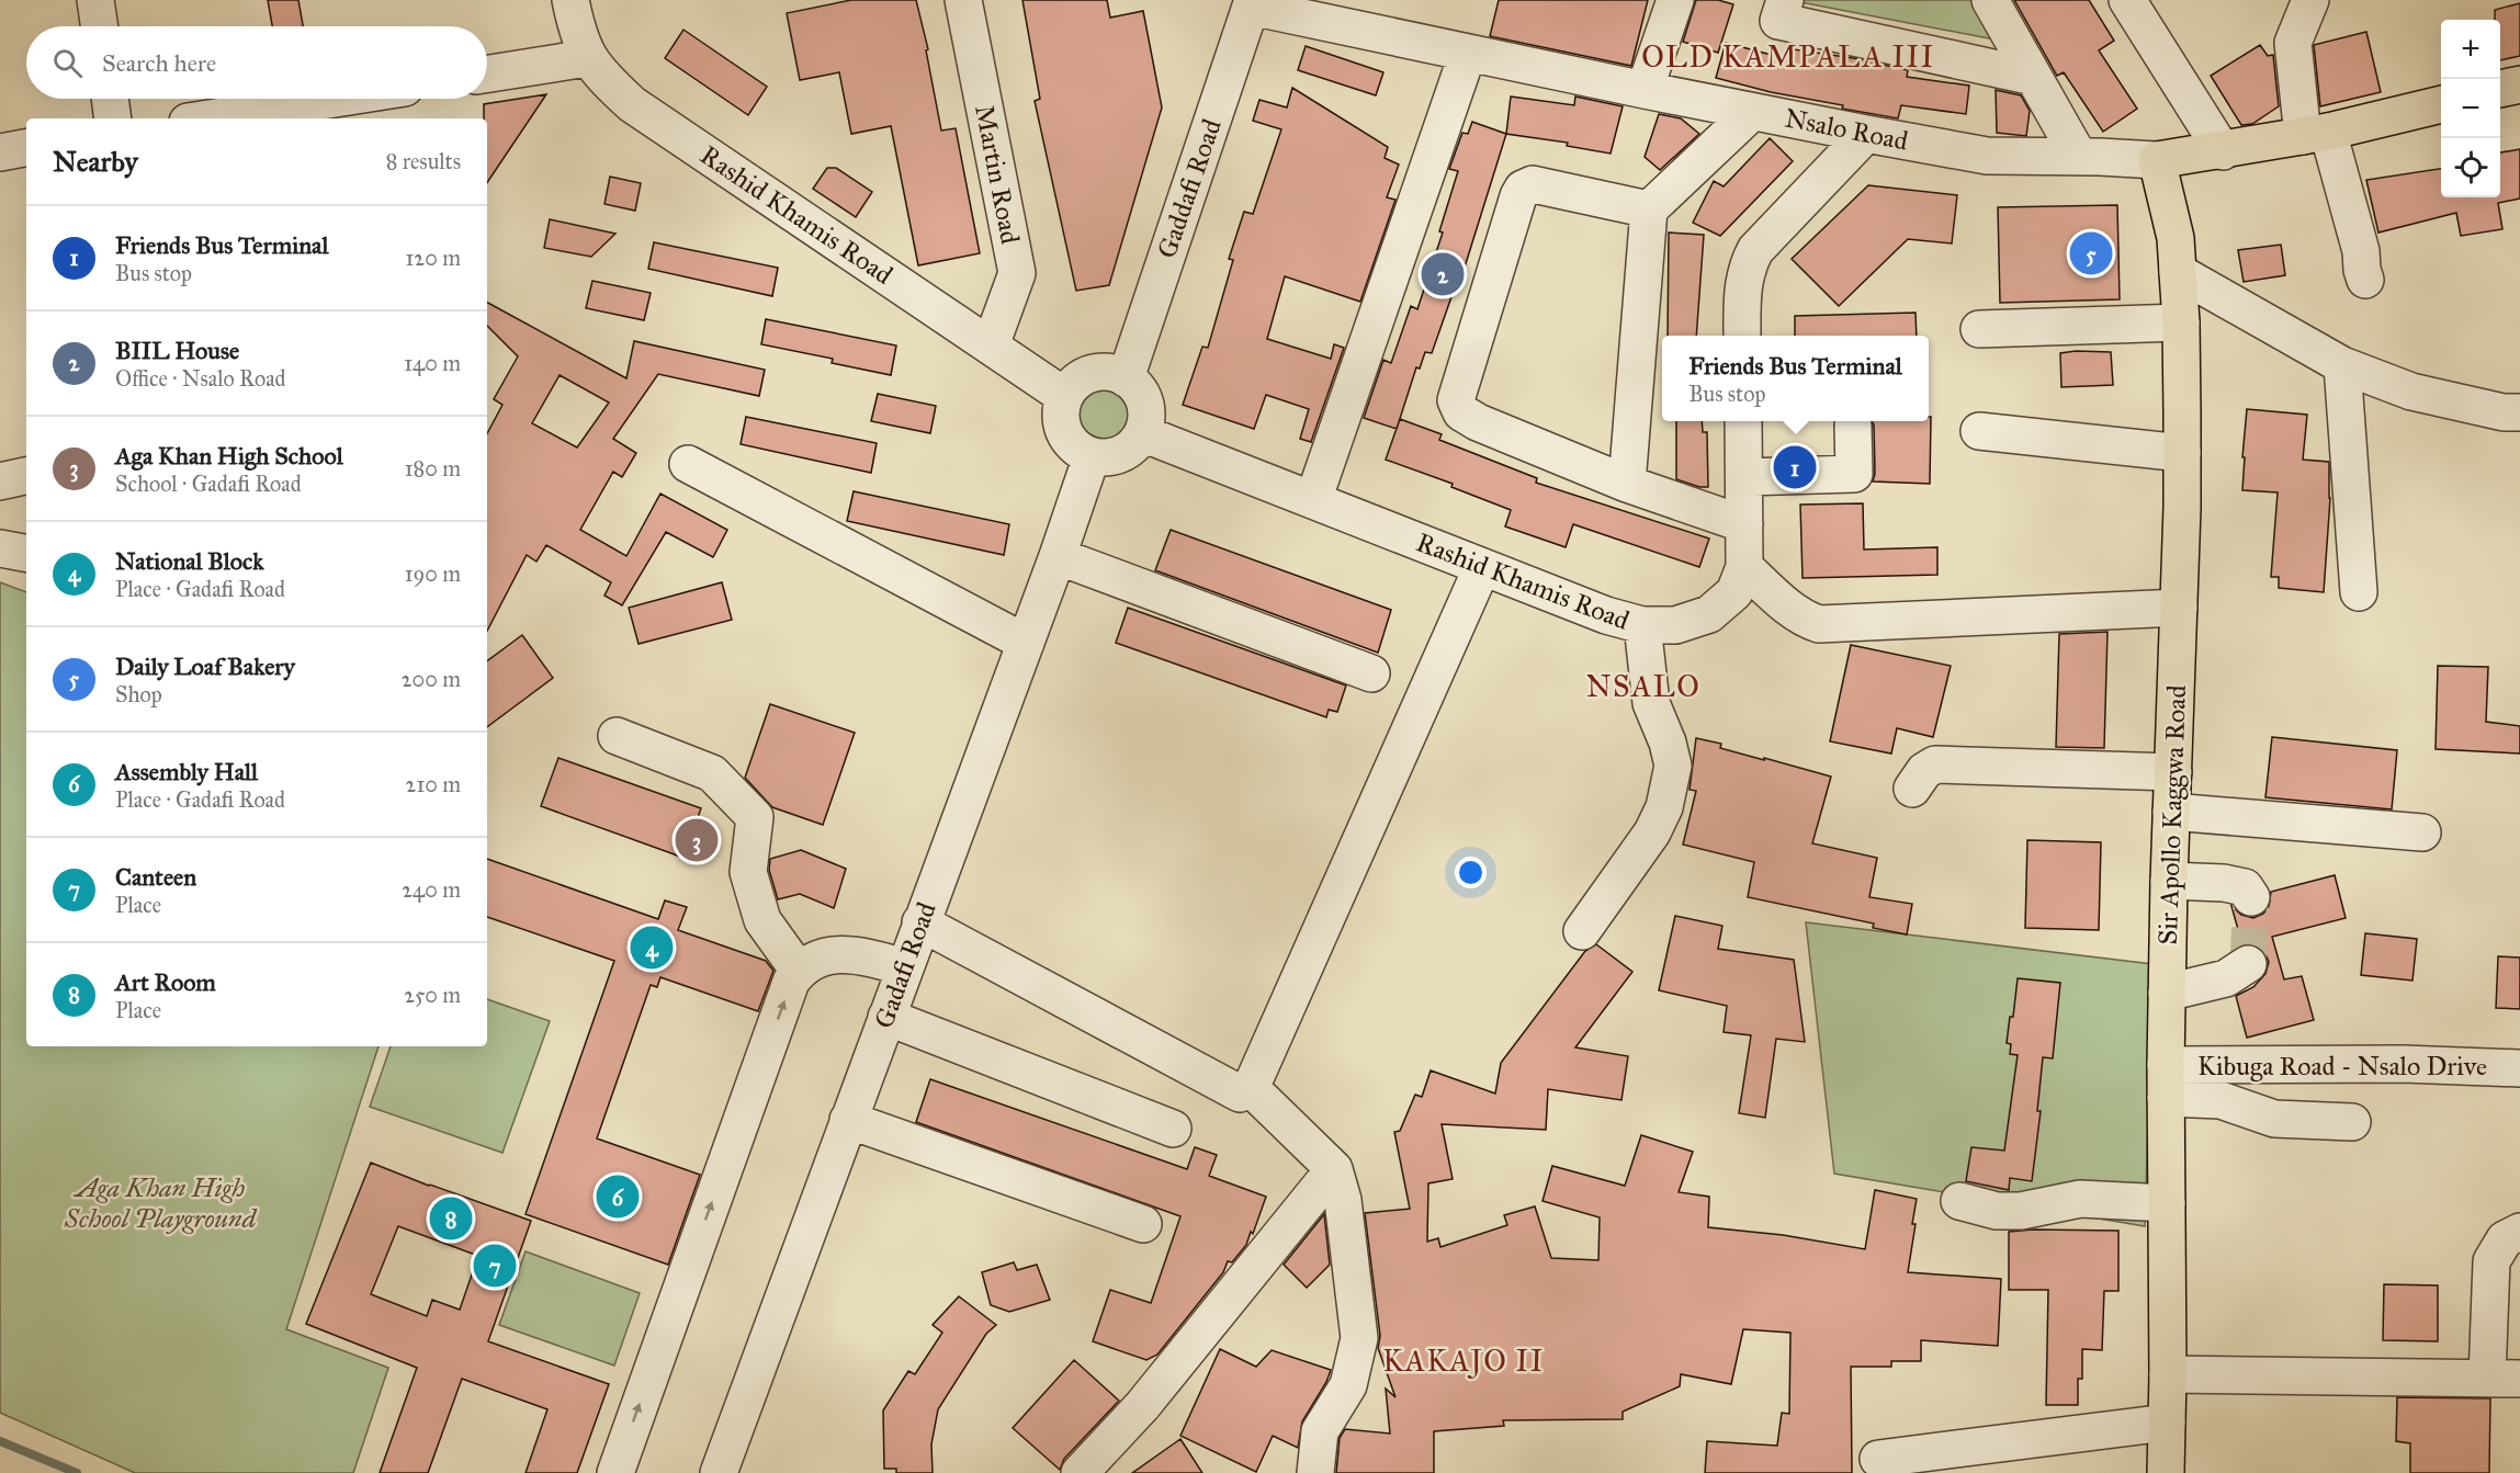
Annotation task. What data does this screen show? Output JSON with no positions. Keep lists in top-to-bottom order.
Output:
{
  "streets": {
    "main road": ["Nsalo Road", "Sir Apollo Kaggwa Road"],
    "street": [
      "Martin Road",
      "Gaddafi Road",
      "Rashid Khamis Road",
      "Gadafi Road",
      "Kibuga Road - Nsalo Drive"
    ]
  },
  "crossings": [
    ["Nsalo Road", "Gaddafi Road"],
    ["Nsalo Road", "Sir Apollo Kaggwa Road"],
    ["Martin Road", "Rashid Khamis Road"],
    ["Gaddafi Road", "Rashid Khamis Road"],
    ["Gaddafi Road", "Gadafi Road"],
    ["Rashid Khamis Road", "Gadafi Road"],
    ["Sir Apollo Kaggwa Road", "Kibuga Road - Nsalo Drive"]
  ],
  "districts": ["OLD KAMPALA III", "NSALO", "KAKAJO II"],
  "parks": ["Aga Khan High School Playground"],
  "page": {
    "map_buttons": ["+", "−"],
    "search": "Search here",
    "heading": ["Nearby", "8 results"],
    "list": [
      {
        "mark": "1",
        "name": "Friends Bus Terminal",
        "note": "Bus stop",
        "value": "120 m"
      },
      {
        "mark": "2",
        "name": "BIIL House",
        "note": "Office · Nsalo Road",
        "value": "140 m"
      },
      {
        "mark": "3",
        "name": "Aga Khan High School",
        "note": "School · Gadafi Road",
        "value": "180 m"
      },
      {
        "mark": "4",
        "name": "National Block",
        "note": "Place · Gadafi Road",
        "value": "190 m"
      },
      {
        "mark": "5",
        "name": "Daily Loaf Bakery",
        "note": "Shop",
        "value": "200 m"
      },
      {
        "mark": "6",
        "name": "Assembly Hall",
        "note": "Place · Gadafi Road",
        "value": "210 m"
      },
      {
        "mark": "7",
        "name": "Canteen",
        "note": "Place",
        "value": "240 m"
      },
      {
        "mark": "8",
        "name": "Art Room",
        "note": "Place",
        "value": "250 m"
      }
    ],
    "pins": [
      "5",
      "2",
      "1",
      "3",
      "4",
      "6",
      "8",
      "7"
    ],
    "popup": ["Friends Bus Terminal", "Bus stop"]
  }
}
